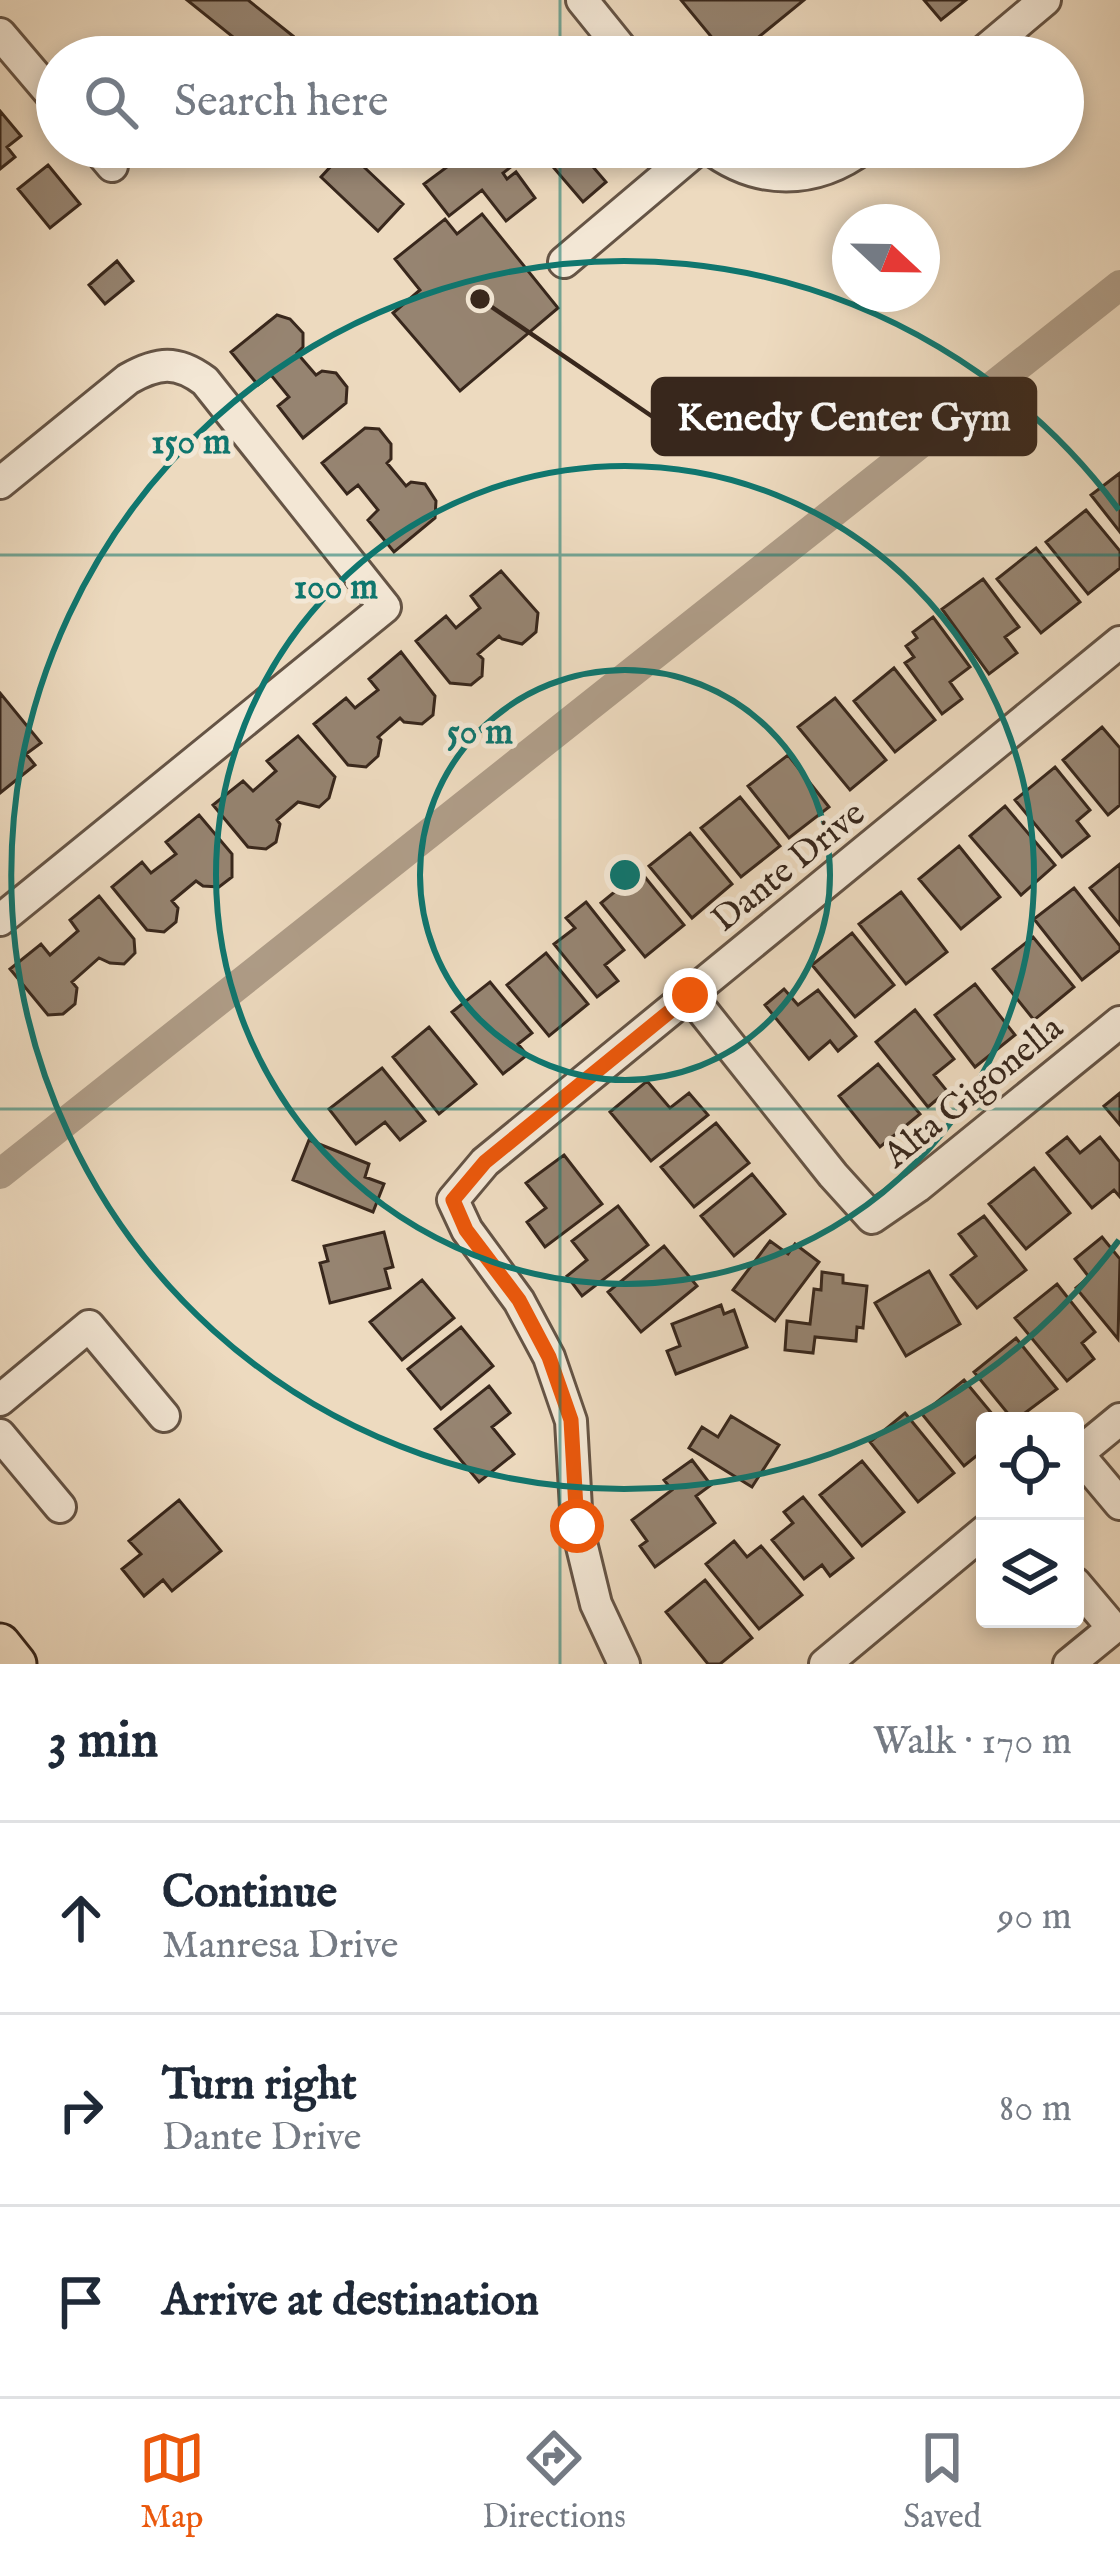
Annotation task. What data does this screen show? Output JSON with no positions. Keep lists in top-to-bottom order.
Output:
{
  "streets": {
    "street": ["Dante Drive", "Alta Gigonella"]
  },
  "crossings": [
    ["Dante Drive", "Alta Gigonella"]
  ],
  "places": ["Kenedy Center Gym"],
  "north": "right",
  "page": {
    "search": "Search here",
    "heading": ["3 min", "Walk · 170 m"],
    "list": [
      ["Continue", "Manresa Drive", "90 m"],
      ["Turn right", "Dante Drive", "80 m"],
      "Arrive at destination"
    ],
    "nav": ["Map", "Directions", "Saved"]
  },
  "rings": ["150 m", "100 m", "50 m"]
}
